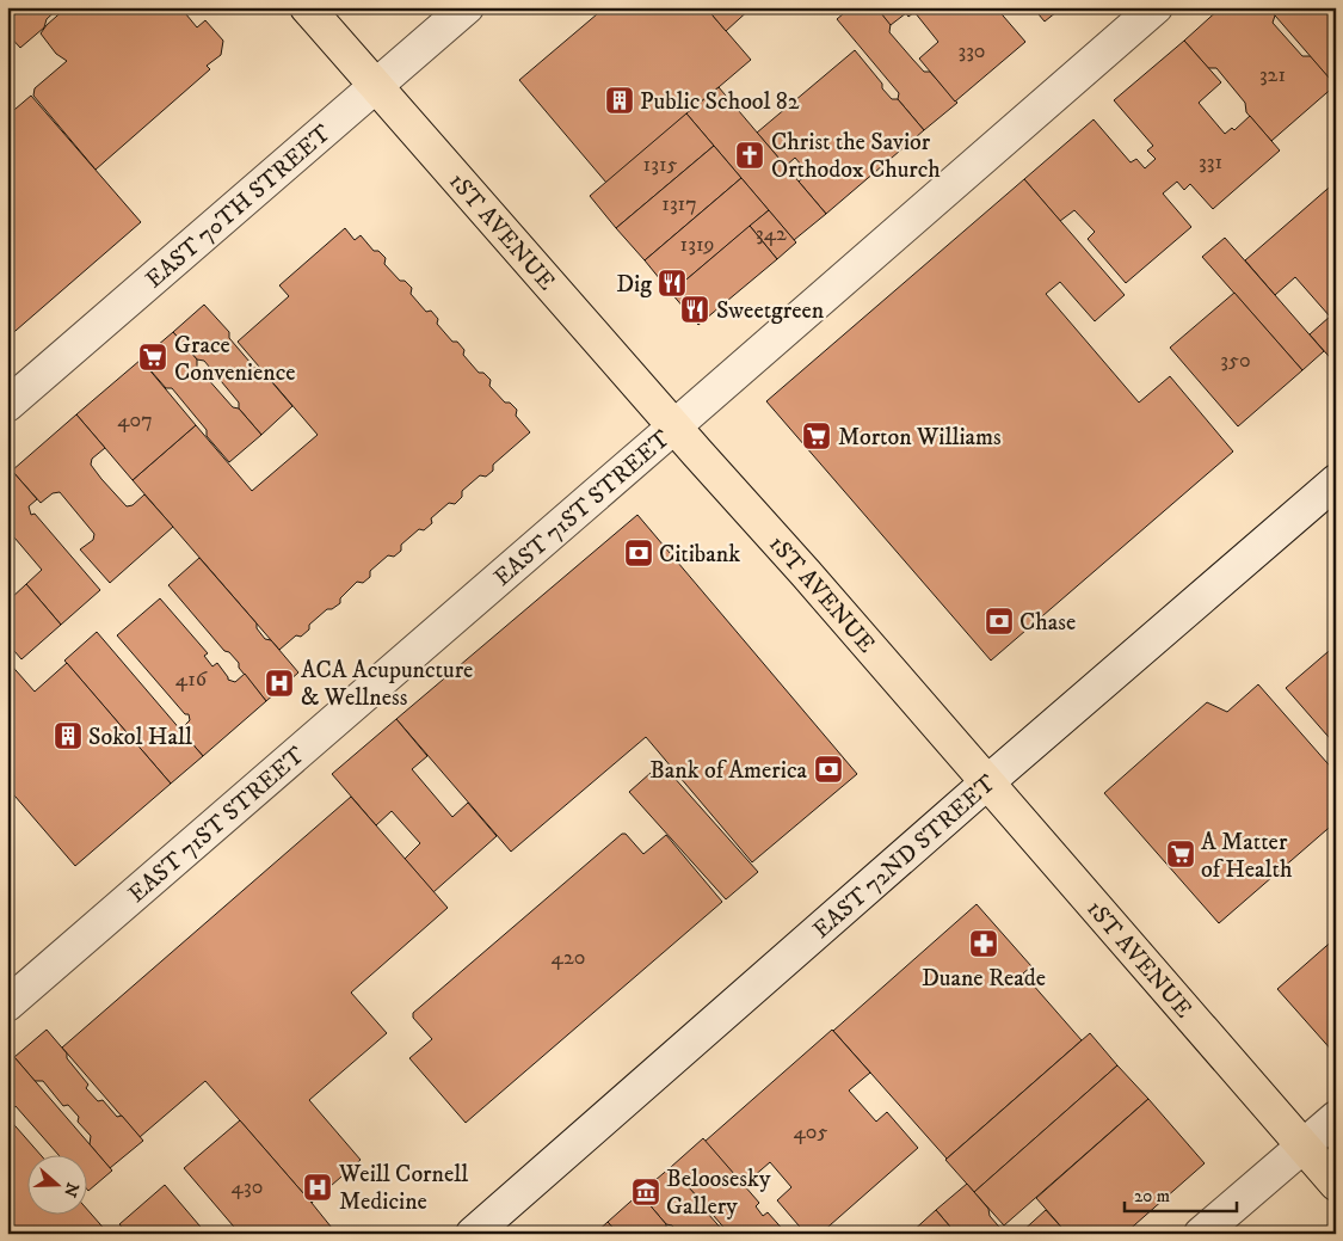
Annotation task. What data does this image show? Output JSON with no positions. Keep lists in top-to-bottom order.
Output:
{
  "streets": {
    "main road": ["1ST AVENUE"],
    "street": ["EAST 70TH STREET", "EAST 71ST STREET", "EAST 72ND STREET"]
  },
  "crossings": [
    ["EAST 70TH STREET", "1ST AVENUE"],
    ["1ST AVENUE", "EAST 71ST STREET"],
    ["1ST AVENUE", "EAST 72ND STREET"]
  ],
  "places": {
    "building": ["Public School 82", "Sokol Hall"],
    "church": ["Christ the Savior Orthodox Church"],
    "restaurant": ["Dig", "Sweetgreen"],
    "supermarket": ["Grace Convenience", "Morton Williams", "A Matter of Health"],
    "bank": ["Citibank", "Chase", "Bank of America"],
    "hospital": ["ACA Acupuncture & Wellness", "Weill Cornell Medicine"],
    "pharmacy": ["Duane Reade"],
    "museum": ["Beloosesky Gallery"]
  },
  "house_numbers": [
    "330",
    "321",
    "331",
    "1315",
    "1317",
    "342",
    "1319",
    "350",
    "407",
    "416",
    "420",
    "405",
    "430"
  ],
  "scale_bar": "20 m",
  "north": "right"
}
